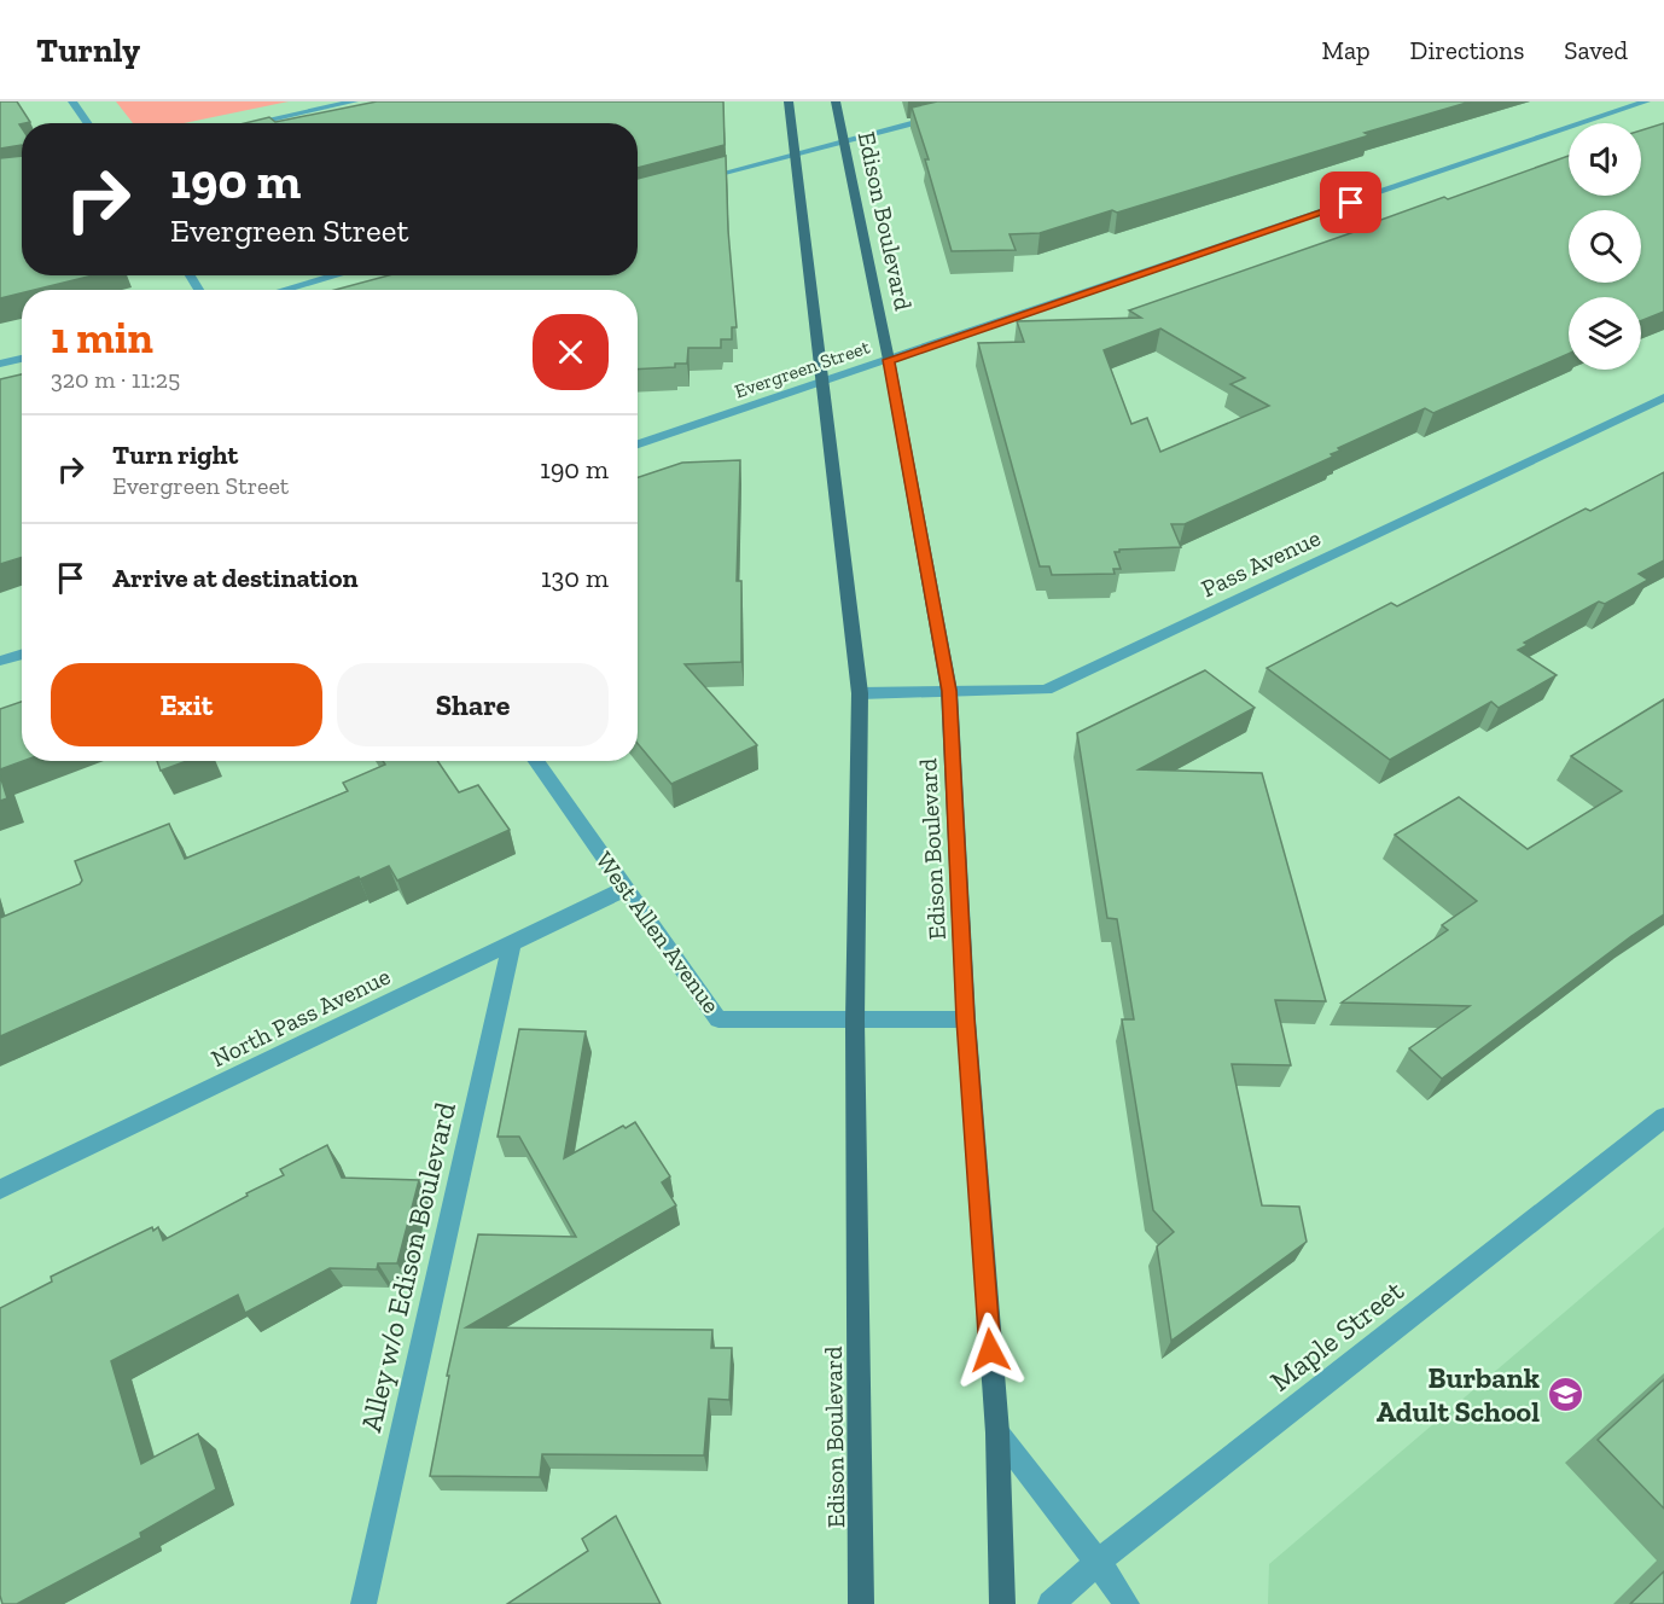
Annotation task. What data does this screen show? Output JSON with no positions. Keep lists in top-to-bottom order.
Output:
{
  "streets": {
    "main road": ["Edison Boulevard"],
    "street": [
      "Evergreen Street",
      "Pass Avenue",
      "West Allen Avenue",
      "North Pass Avenue",
      "Alley w/o Edison Boulevard",
      "Maple Street"
    ]
  },
  "crossings": [
    ["Edison Boulevard", "Evergreen Street"],
    ["Edison Boulevard", "Pass Avenue"],
    ["Edison Boulevard", "West Allen Avenue"],
    ["West Allen Avenue", "North Pass Avenue"],
    ["North Pass Avenue", "Alley w/o Edison Boulevard"]
  ],
  "places": {
    "school or university": ["Burbank Adult School"]
  },
  "page": {
    "header": "Turnly",
    "nav": ["Map", "Directions", "Saved"],
    "turn": ["190 m", "Evergreen Street"],
    "heading": ["1 min", "320 m · 11:25"],
    "list": [
      {
        "name": "Turn right",
        "note": "Evergreen Street",
        "value": "190 m"
      },
      {
        "name": "Arrive at destination",
        "value": "130 m"
      }
    ],
    "buttons": ["Exit", "Share"]
  }
}
